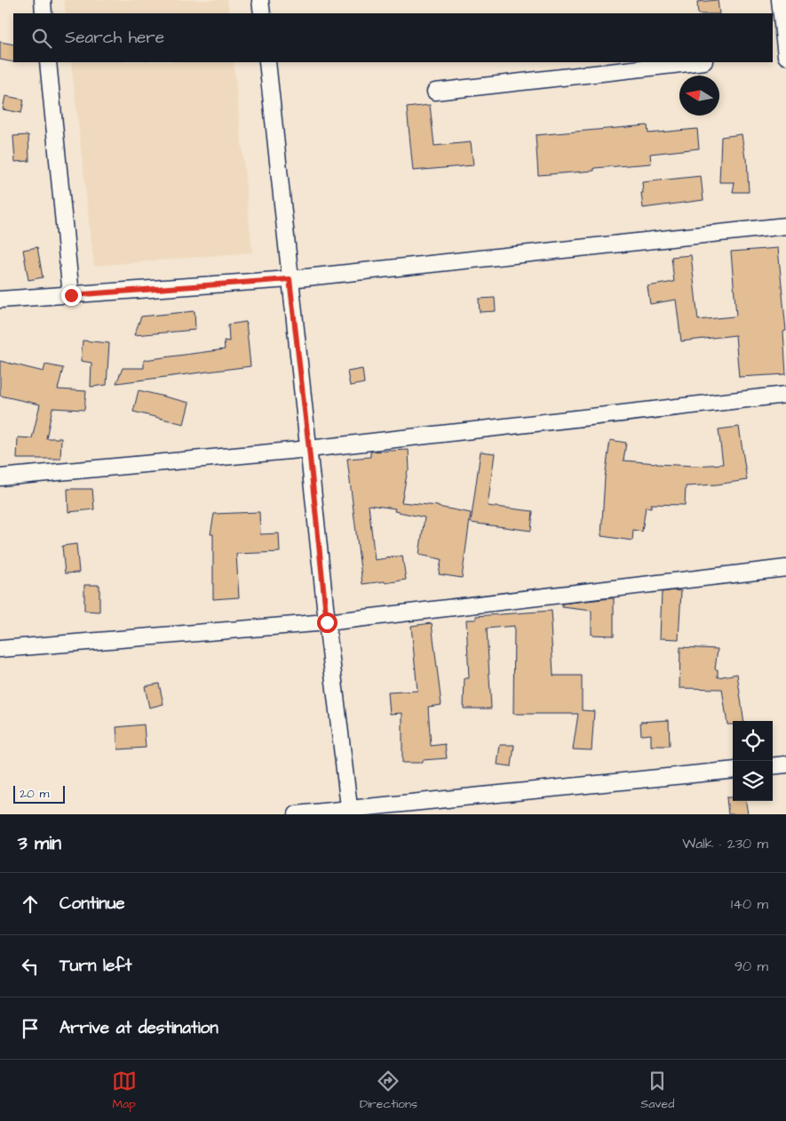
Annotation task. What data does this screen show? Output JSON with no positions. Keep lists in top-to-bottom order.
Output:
{
  "scale_bar": "20 m",
  "north": "left",
  "page": {
    "search": "Search here",
    "scale": "20 m",
    "heading": ["3 min", "Walk · 230 m"],
    "list": [
      ["Continue", "140 m"],
      ["Turn left", "90 m"],
      "Arrive at destination"
    ],
    "nav": ["Map", "Directions", "Saved"]
  }
}
